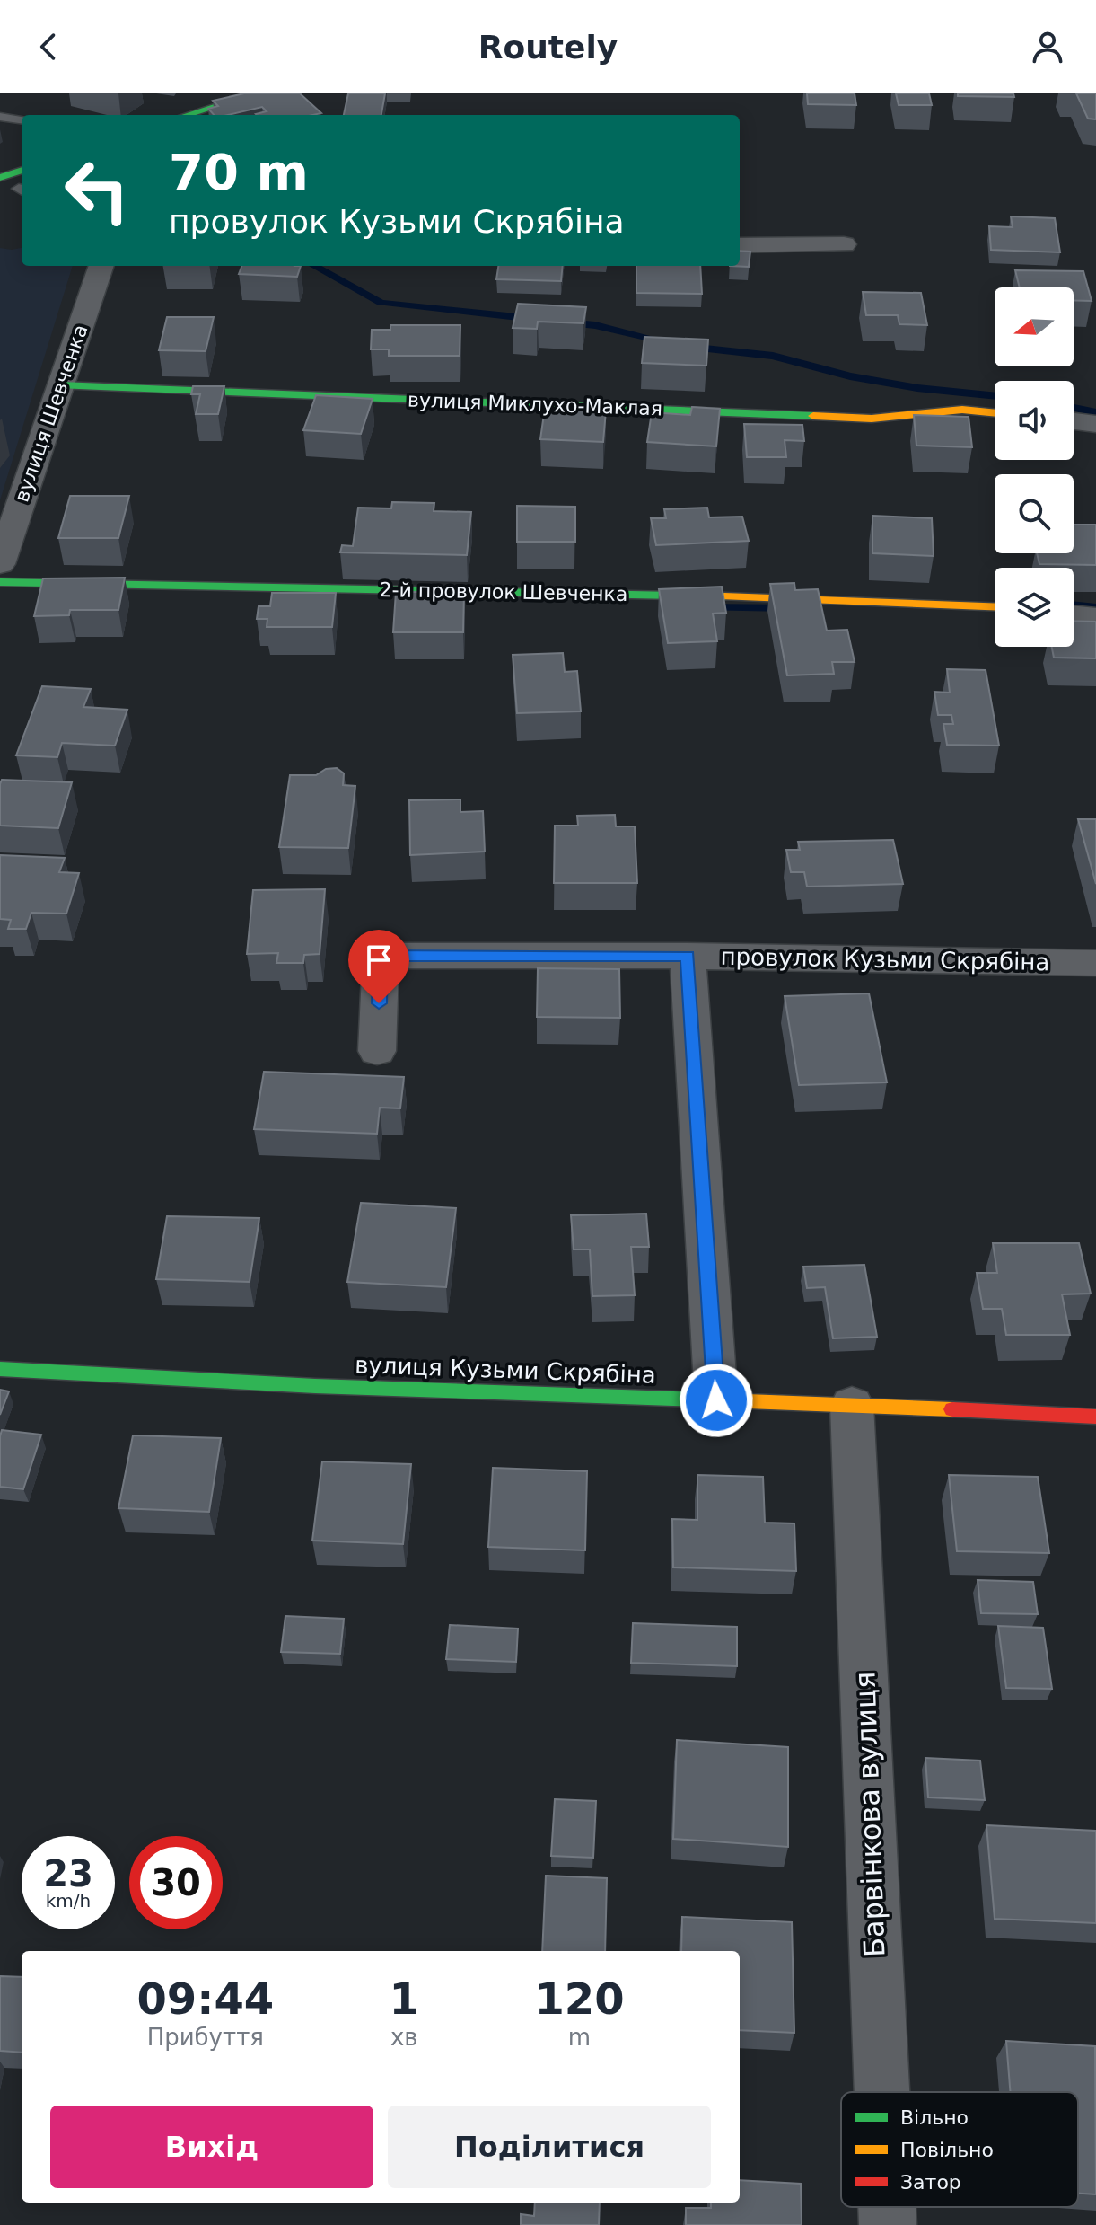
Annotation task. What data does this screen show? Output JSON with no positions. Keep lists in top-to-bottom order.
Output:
{
  "streets": {
    "street": [
      "вулиця Миклухо-Маклая",
      "вулиця Шевченка",
      "2-й провулок Шевченка",
      "провулок Кузьми Скрябіна",
      "вулиця Кузьми Скрябіна",
      "Барвінкова вулиця"
    ]
  },
  "crossings": [
    ["вулиця Миклухо-Маклая", "вулиця Шевченка"],
    ["вулиця Кузьми Скрябіна", "Барвінкова вулиця"]
  ],
  "legend": ["Вільно", "Повільно", "Затор"],
  "north": "left",
  "page": {
    "header": "Routely",
    "turn": ["70 m", "провулок Кузьми Скрябіна"],
    "speed": "23 km/h",
    "limit": "30",
    "eta": [
      "09:44",
      "Прибуття",
      "1",
      "хв",
      "120",
      "m"
    ],
    "buttons": ["Вихід", "Поділитися"]
  }
}
